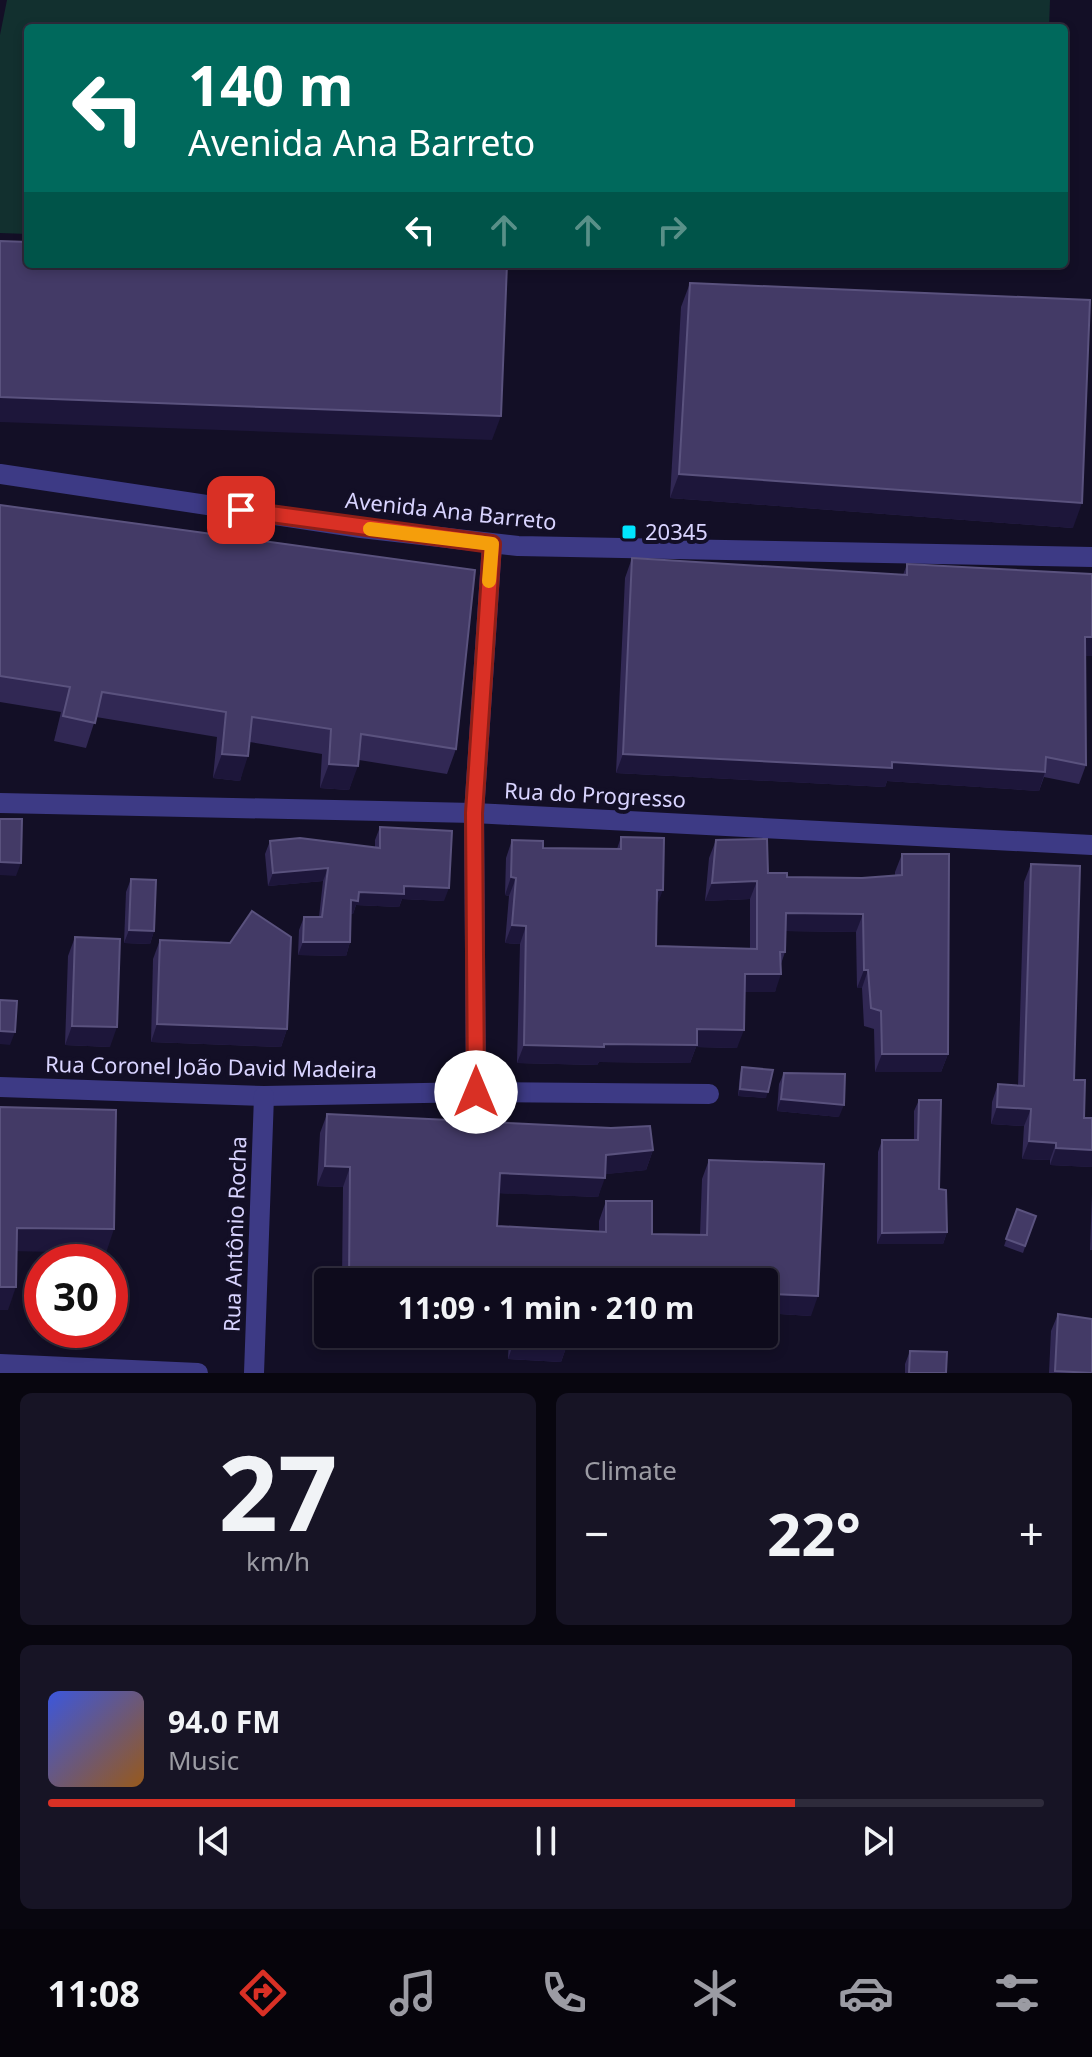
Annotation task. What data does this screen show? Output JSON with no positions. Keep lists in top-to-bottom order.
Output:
{
  "streets": {
    "street": [
      "Avenida Ana Barreto",
      "Rua do Progresso",
      "Rua Coronel João David Madeira",
      "Rua Antônio Rocha"
    ]
  },
  "crossings": [
    ["Rua Coronel João David Madeira", "Rua Antônio Rocha"]
  ],
  "places": {
    "transit": ["20345"]
  },
  "page": {
    "turn": ["140 m", "Avenida Ana Barreto"],
    "limit": "30",
    "trip": "11:09 · 1 min · 210 m",
    "tile": [
      ["27", "km/h"],
      "Climate"
    ],
    "heat": ["−", "22°", "+"],
    "song": ["94.0 FM", "Music"],
    "tabs": "11:08"
  }
}
